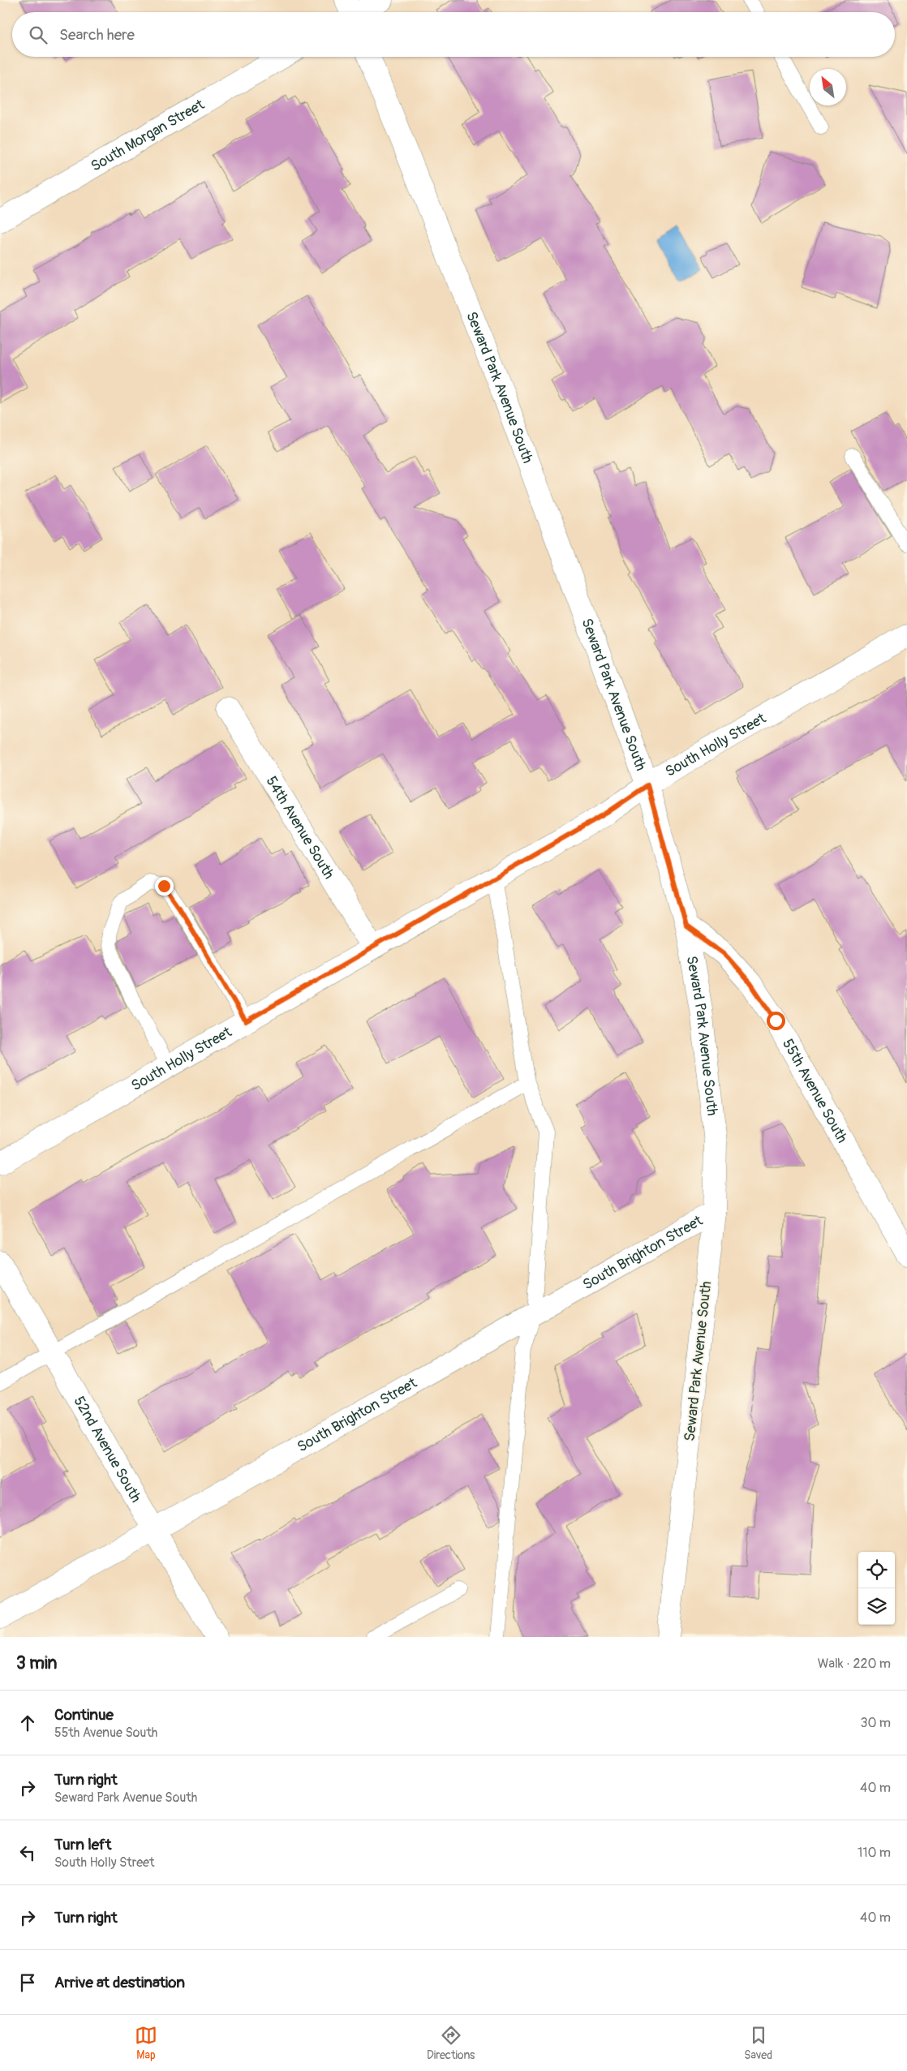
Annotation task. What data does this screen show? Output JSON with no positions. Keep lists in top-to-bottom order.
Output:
{
  "streets": {
    "street": [
      "South Morgan Street",
      "Seward Park Avenue South",
      "South Holly Street",
      "54th Avenue South",
      "55th Avenue South",
      "South Brighton Street",
      "52nd Avenue South"
    ]
  },
  "crossings": [
    ["Seward Park Avenue South", "South Holly Street"],
    ["Seward Park Avenue South", "55th Avenue South"],
    ["Seward Park Avenue South", "South Brighton Street"],
    ["South Holly Street", "54th Avenue South"],
    ["South Brighton Street", "52nd Avenue South"]
  ],
  "north": "top left",
  "page": {
    "search": "Search here",
    "heading": ["3 min", "Walk · 220 m"],
    "list": [
      ["Continue", "55th Avenue South", "30 m"],
      ["Turn right", "Seward Park Avenue South", "40 m"],
      ["Turn left", "South Holly Street", "110 m"],
      ["Turn right", "40 m"],
      "Arrive at destination"
    ],
    "nav": ["Map", "Directions", "Saved"]
  }
}
